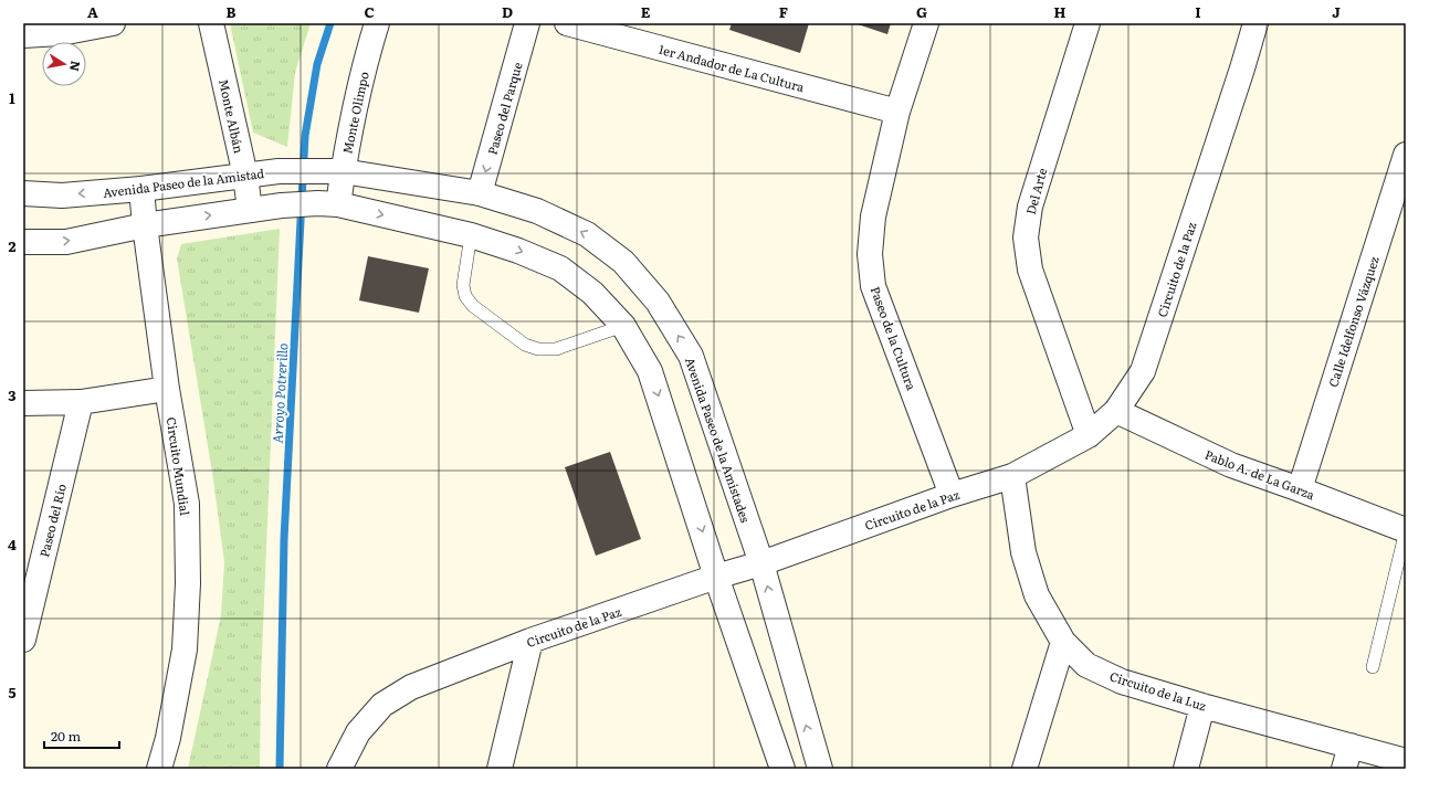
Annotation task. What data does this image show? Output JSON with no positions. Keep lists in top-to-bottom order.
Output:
{
  "streets": {
    "street": [
      "1er Andador de La Cultura",
      "Paseo del Parque",
      "Monte Olimpo",
      "Monte Albán",
      "Avenida Paseo de la Amistad",
      "Del Arte",
      "Circuito de la Paz",
      "Calle Idelfonso Vázquez",
      "Paseo de la Cultura",
      "Avenida Paseo de la Amistades",
      "Circuito Mundial",
      "Pablo A. de La Garza",
      "Paseo del Río",
      "Circuito de la Luz"
    ]
  },
  "crossings": [
    ["1er Andador de La Cultura", "Paseo de la Cultura"],
    ["Paseo del Parque", "Avenida Paseo de la Amistades"],
    ["Monte Olimpo", "Avenida Paseo de la Amistad"],
    ["Monte Olimpo", "Avenida Paseo de la Amistades"],
    ["Monte Albán", "Avenida Paseo de la Amistad"],
    ["Avenida Paseo de la Amistad", "Avenida Paseo de la Amistades"],
    ["Avenida Paseo de la Amistad", "Circuito Mundial"],
    ["Del Arte", "Circuito de la Paz"],
    ["Circuito de la Paz", "Paseo de la Cultura"],
    ["Circuito de la Paz", "Avenida Paseo de la Amistades"],
    ["Circuito de la Paz", "Pablo A. de La Garza"],
    ["Circuito de la Paz", "Circuito de la Luz"],
    ["Calle Idelfonso Vázquez", "Pablo A. de La Garza"]
  ],
  "one_way": ["Paseo del Parque"],
  "water": ["Arroyo Potrerillo"],
  "scale_bar": "20 m",
  "north": "right",
  "grid": {
    "columns": [
      "A",
      "B",
      "C",
      "D",
      "E",
      "F",
      "G",
      "H",
      "I",
      "J"
    ],
    "rows": [
      "1",
      "2",
      "3",
      "4",
      "5"
    ]
  }
}
